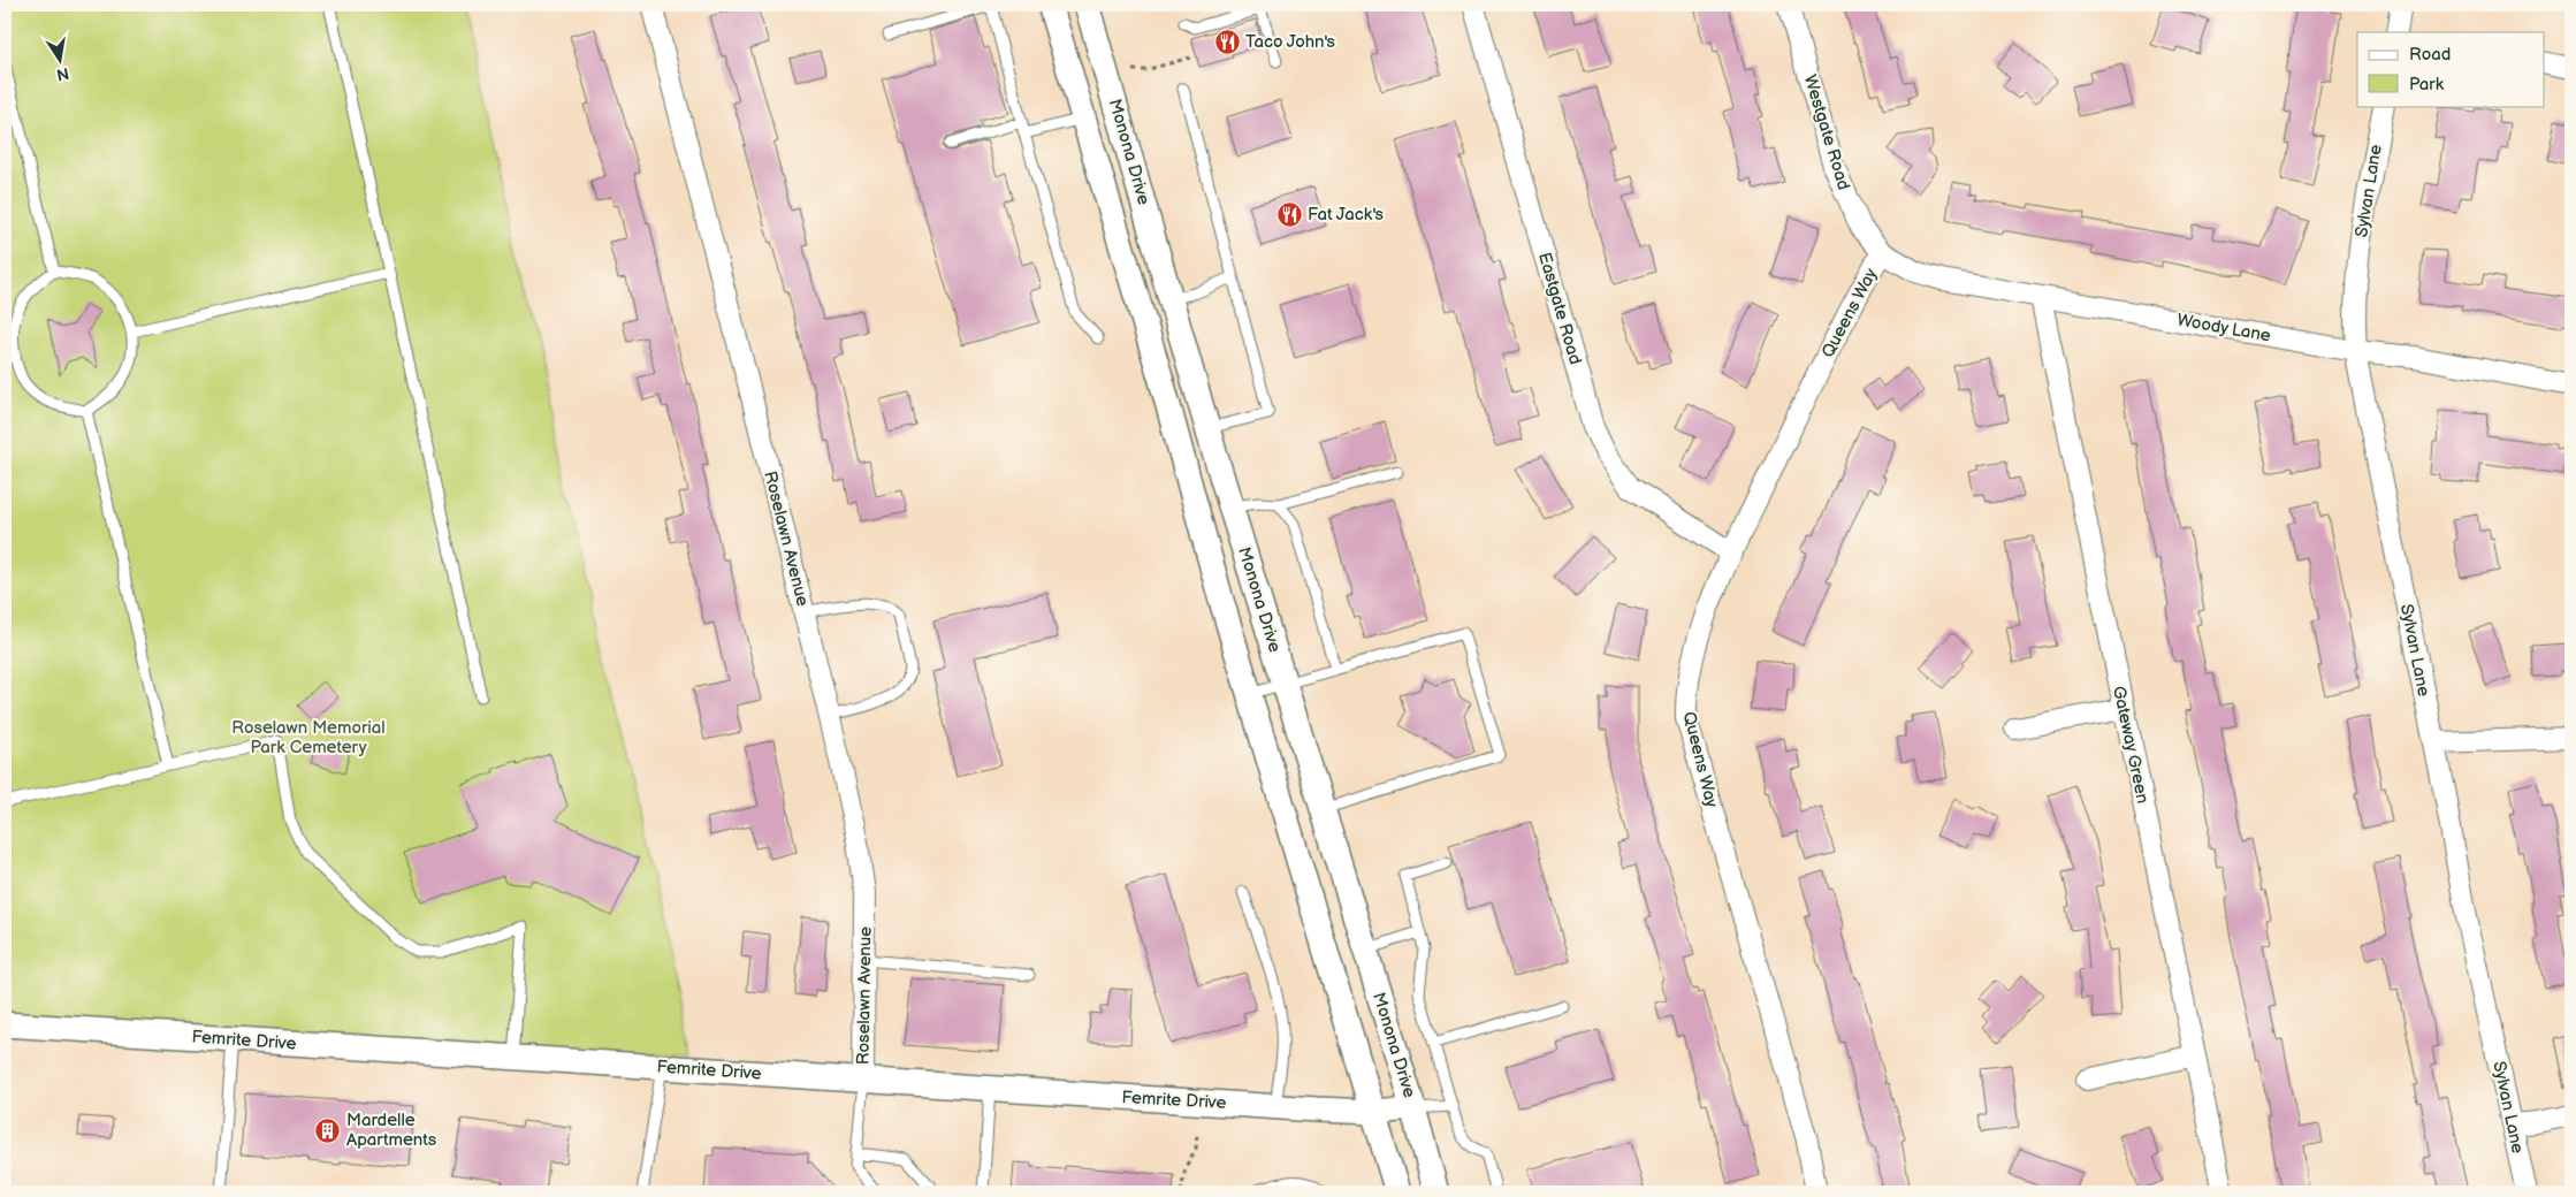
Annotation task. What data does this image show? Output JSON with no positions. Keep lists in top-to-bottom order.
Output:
{
  "streets": {
    "street": [
      "Westgate Road",
      "Monona Drive",
      "Sylvan Lane",
      "Eastgate Road",
      "Queens Way",
      "Woody Lane",
      "Roselawn Avenue",
      "Gateway Green",
      "Femrite Drive"
    ]
  },
  "crossings": [
    ["Westgate Road", "Queens Way"],
    ["Westgate Road", "Woody Lane"],
    ["Monona Drive", "Femrite Drive"],
    ["Sylvan Lane", "Woody Lane"],
    ["Eastgate Road", "Queens Way"],
    ["Queens Way", "Woody Lane"],
    ["Woody Lane", "Gateway Green"],
    ["Roselawn Avenue", "Femrite Drive"]
  ],
  "parks": ["Roselawn Memorial Park Cemetery"],
  "places": {
    "restaurant": ["Taco John's", "Fat Jack's"],
    "building": ["Mardelle Apartments"]
  },
  "legend": ["Road", "Park"],
  "north": "bottom"
}
